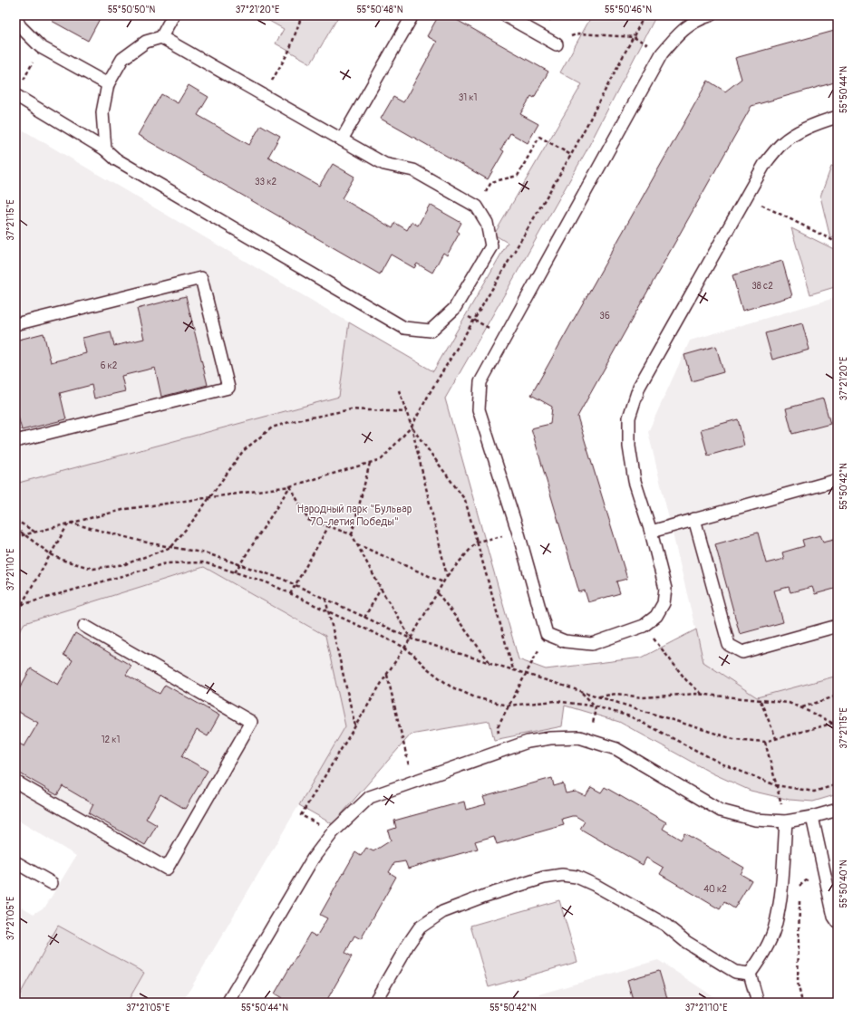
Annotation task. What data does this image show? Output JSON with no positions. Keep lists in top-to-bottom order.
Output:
{
  "parks": ["Народный парк \"Бульвар 70-летия Победы\""],
  "house_numbers": [
    "31 к1",
    "33 к2",
    "38 с2",
    "36",
    "6 к2",
    "12 к1",
    "40 к2"
  ],
  "coordinates": [
    "55°50'50\"N",
    "37°21'20\"E",
    "55°50'48\"N",
    "55°50'46\"N",
    "55°50'44\"N",
    "37°21'15\"E",
    "55°50'42\"N",
    "37°21'10\"E",
    "55°50'40\"N",
    "37°21'05\"E"
  ]
}
